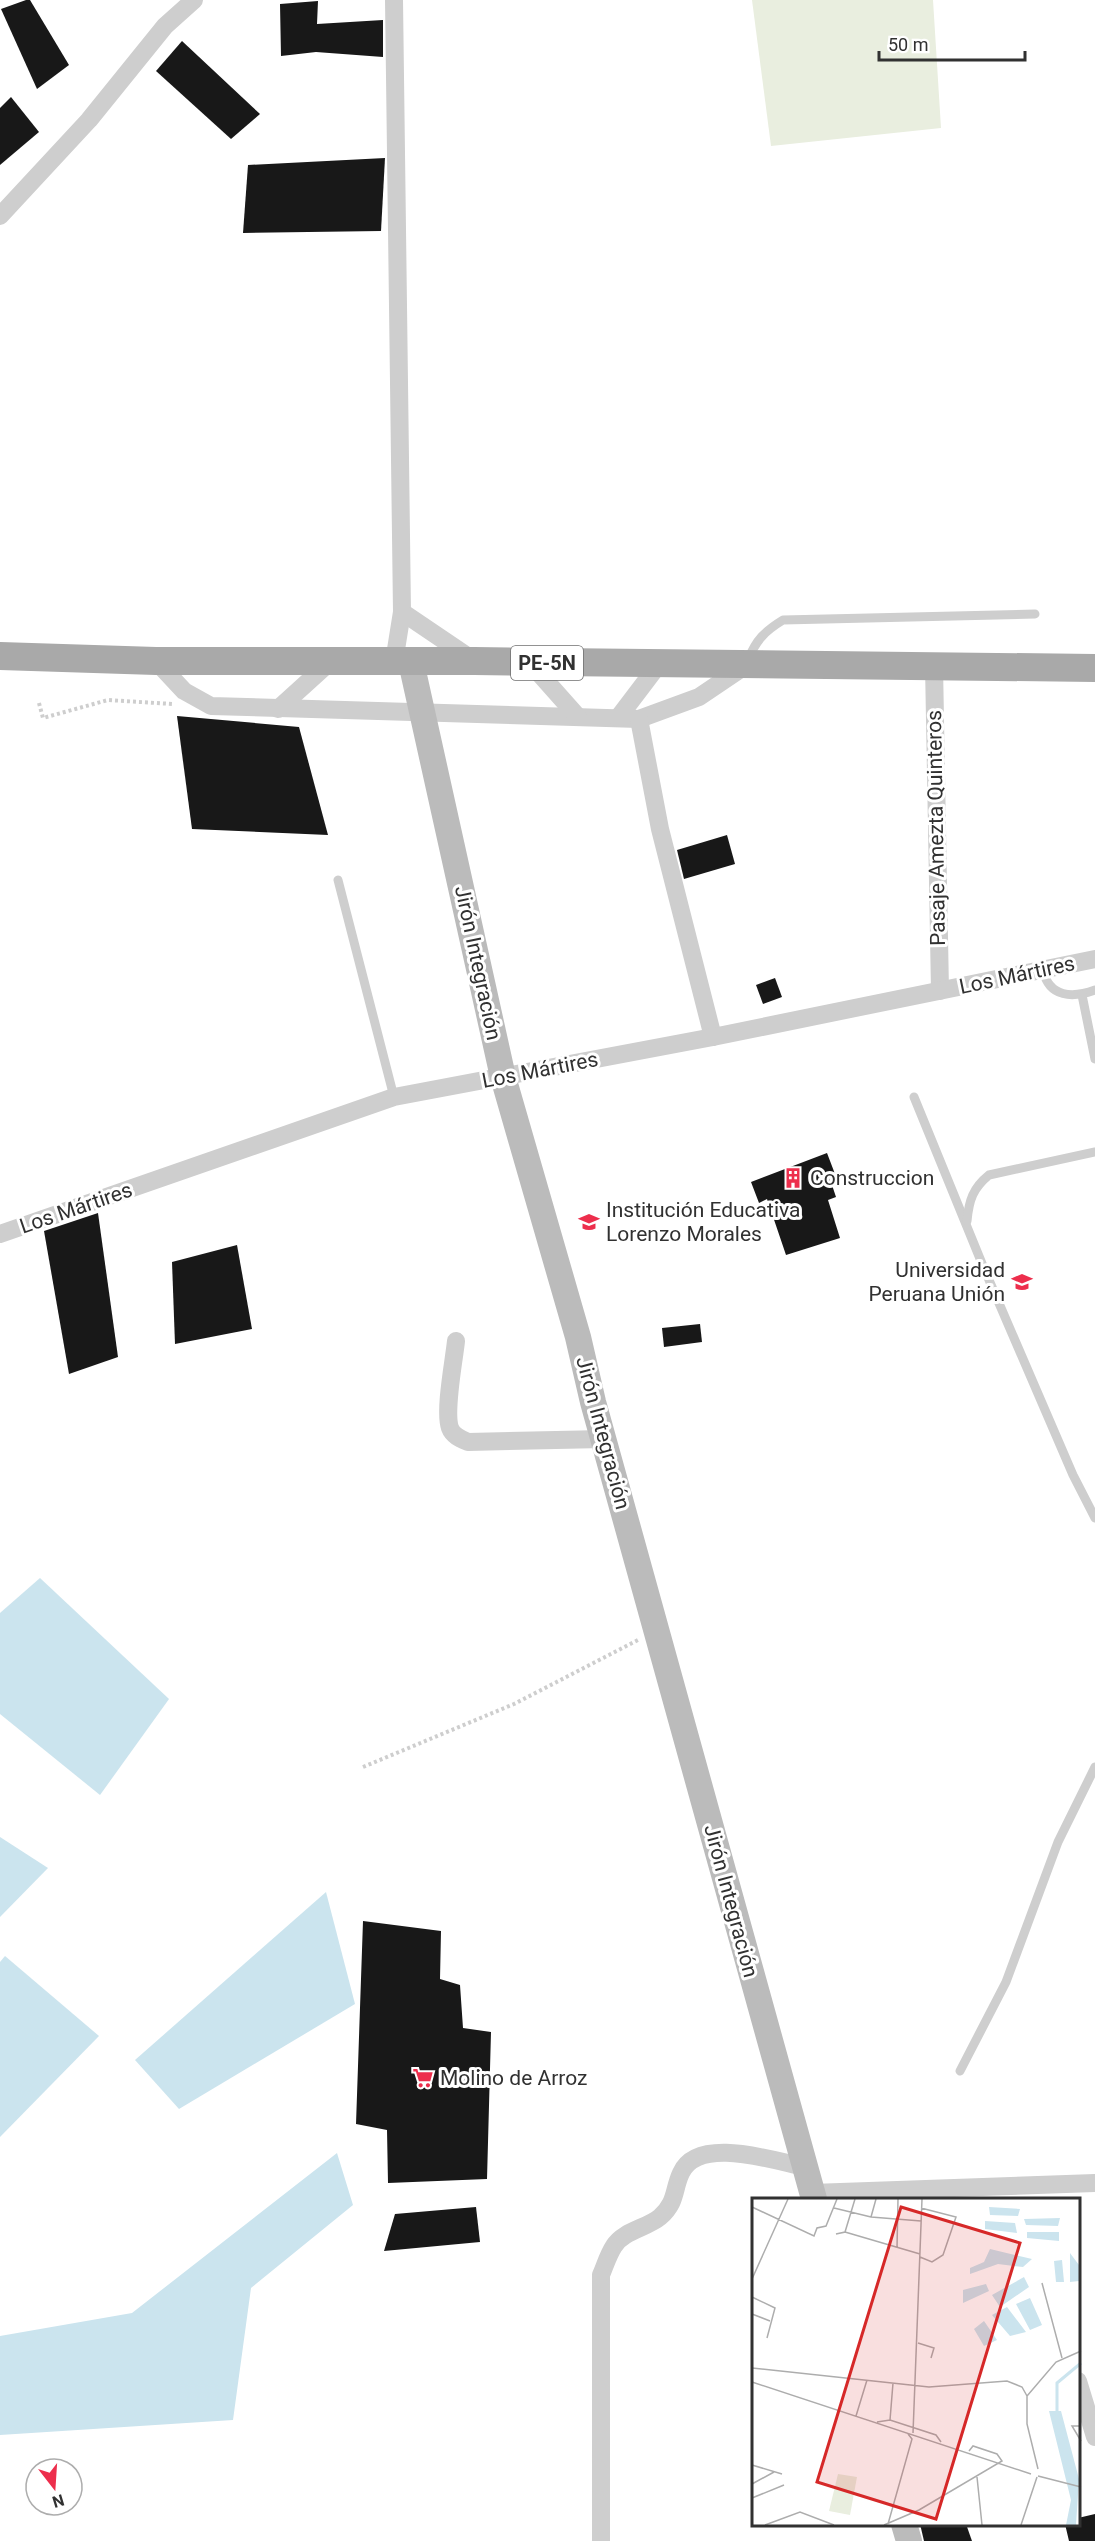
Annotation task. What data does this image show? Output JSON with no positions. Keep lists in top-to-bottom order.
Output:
{
  "streets": {
    "main road": ["PE-5N"],
    "street": ["Pasaje Amezta Quinteros", "Jirón Integración", "Los Mártires"]
  },
  "crossings": [
    ["PE-5N", "Pasaje Amezta Quinteros"],
    ["PE-5N", "Jirón Integración"],
    ["Pasaje Amezta Quinteros", "Los Mártires"],
    ["Jirón Integración", "Los Mártires"]
  ],
  "places": {
    "building": ["Construccion"],
    "school or university": ["Institución Educativa Lorenzo Morales", "Universidad Peruana Unión"],
    "supermarket": ["Molino de Arroz"]
  },
  "scale_bar": "50 m",
  "north": "bottom"
}
